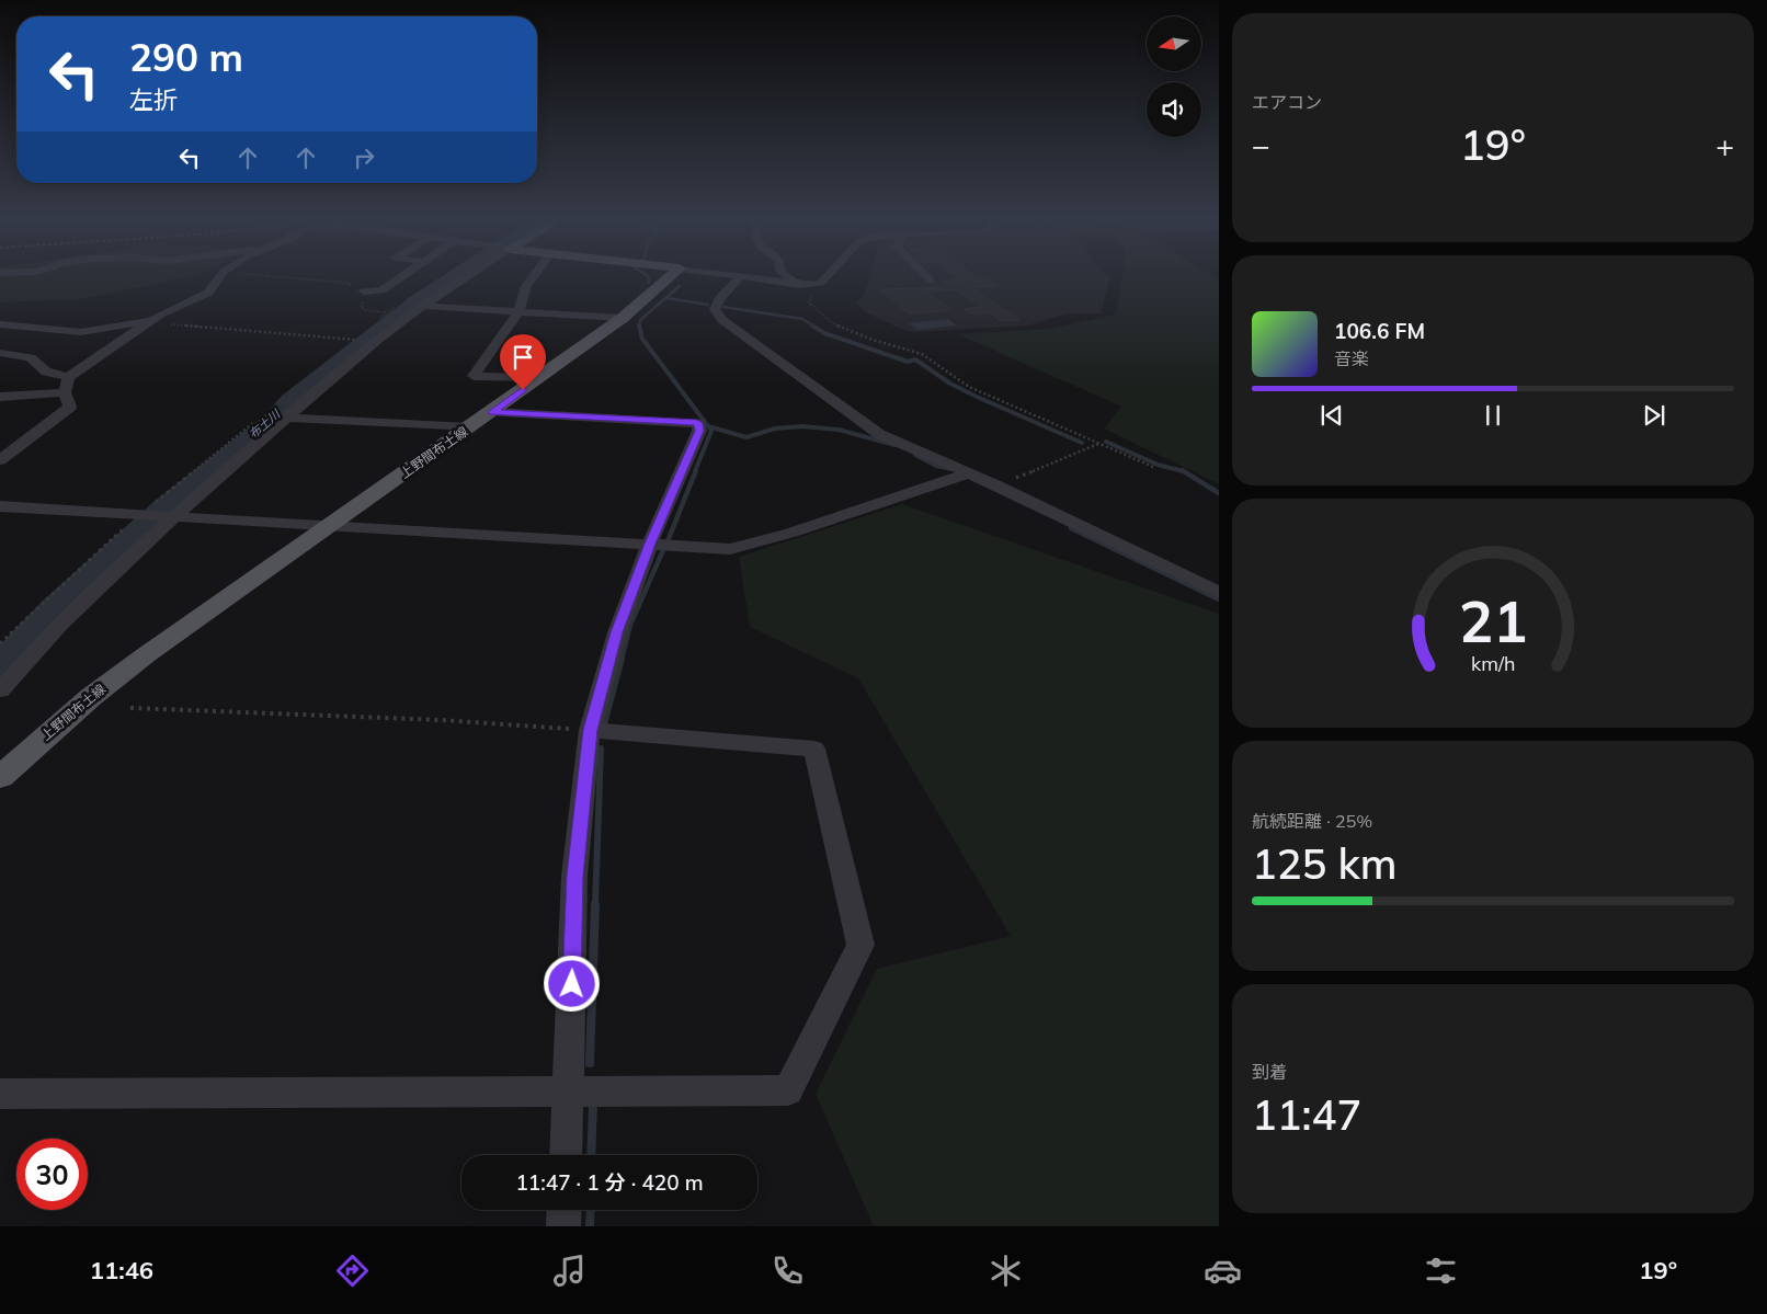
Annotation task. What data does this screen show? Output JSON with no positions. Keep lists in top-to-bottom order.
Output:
{
  "streets": {
    "main road": ["上野間布土線"]
  },
  "water": ["布土川"],
  "north": "left",
  "page": {
    "tile": [
      "エアコン",
      ["航続距離 · 25%", "125 km"],
      ["到着", "11:47"]
    ],
    "turn": ["290 m", "左折"],
    "heat": ["−", "19°", "+"],
    "song": ["106.6 FM", "音楽"],
    "limit": "30",
    "trip": "11:47 · 1 分 · 420 m",
    "tabs": ["11:46", "19°"],
    "gauge": ["21", "km/h"]
  }
}
